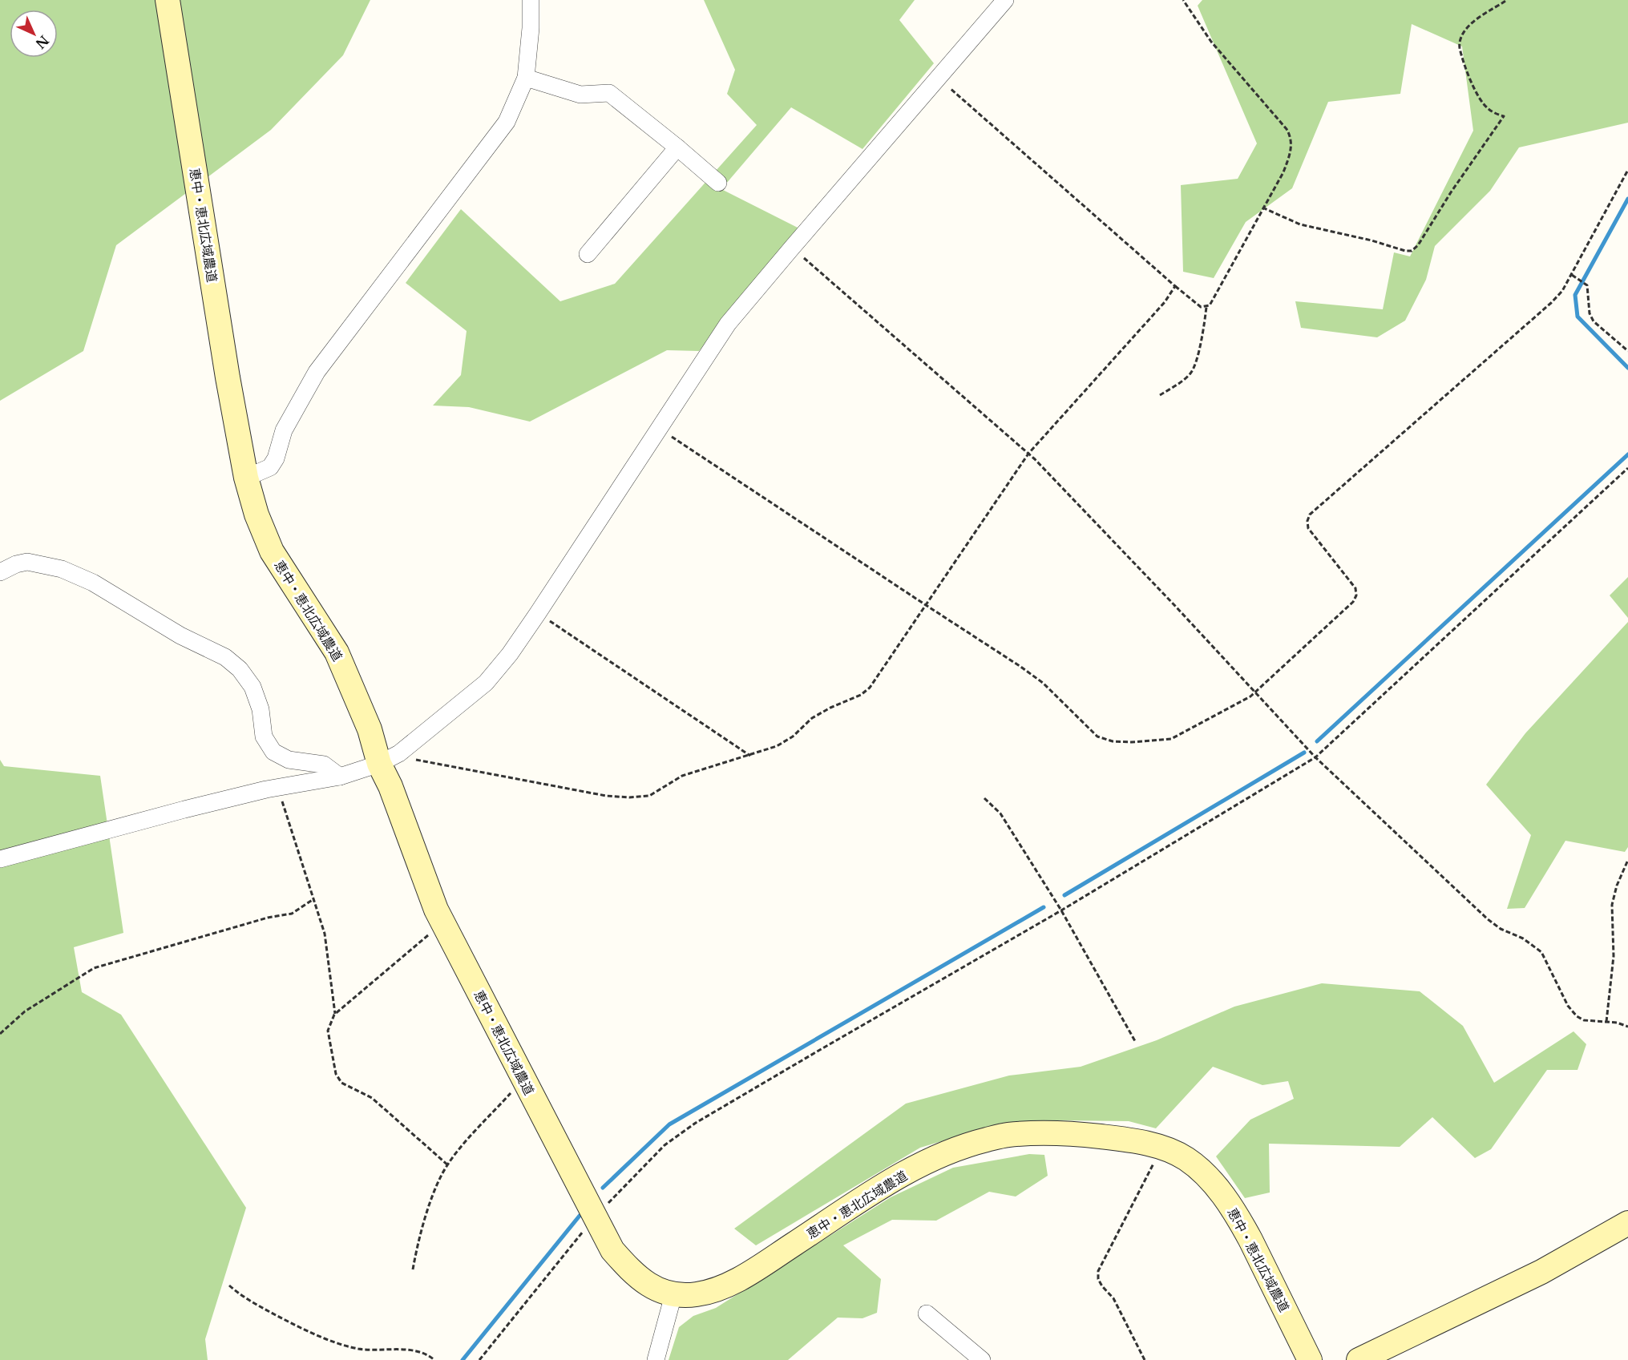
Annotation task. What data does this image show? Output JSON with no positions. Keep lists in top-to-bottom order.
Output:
{
  "streets": {
    "street": ["恵中・恵北広域農道"]
  },
  "north": "bottom right"
}
